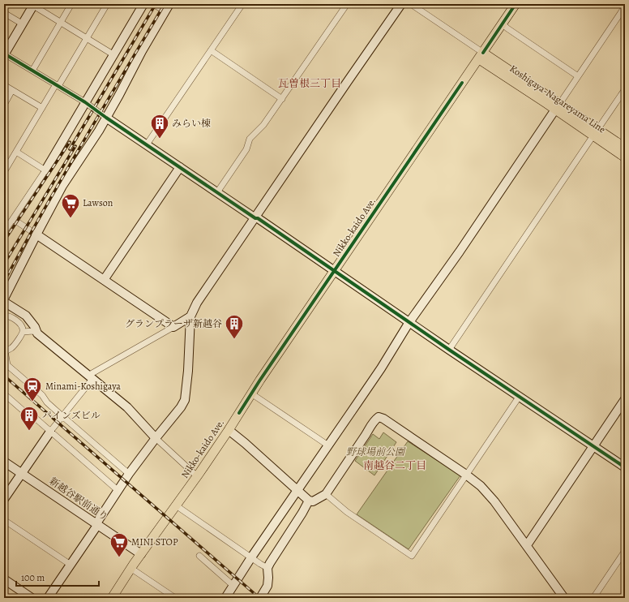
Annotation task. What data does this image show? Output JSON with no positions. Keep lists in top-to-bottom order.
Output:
{
  "streets": {
    "main road": ["Koshigaya-Nagareyama Line", "Nikko-kaido Ave."],
    "street": ["新越谷駅前通り"]
  },
  "crossings": [
    ["Koshigaya-Nagareyama Line", "Nikko-kaido Ave."],
    ["Nikko-kaido Ave.", "新越谷駅前通り"]
  ],
  "districts": ["瓦曽根三丁目", "南越谷二丁目"],
  "parks": ["野球場前公園"],
  "places": {
    "building": ["みらい棟", "グランプラーザ新越谷", "パインズビル"],
    "supermarket": ["Lawson", "MINI STOP"],
    "station": ["Minami-Koshigaya"]
  },
  "scale_bar": "100 m"
}
